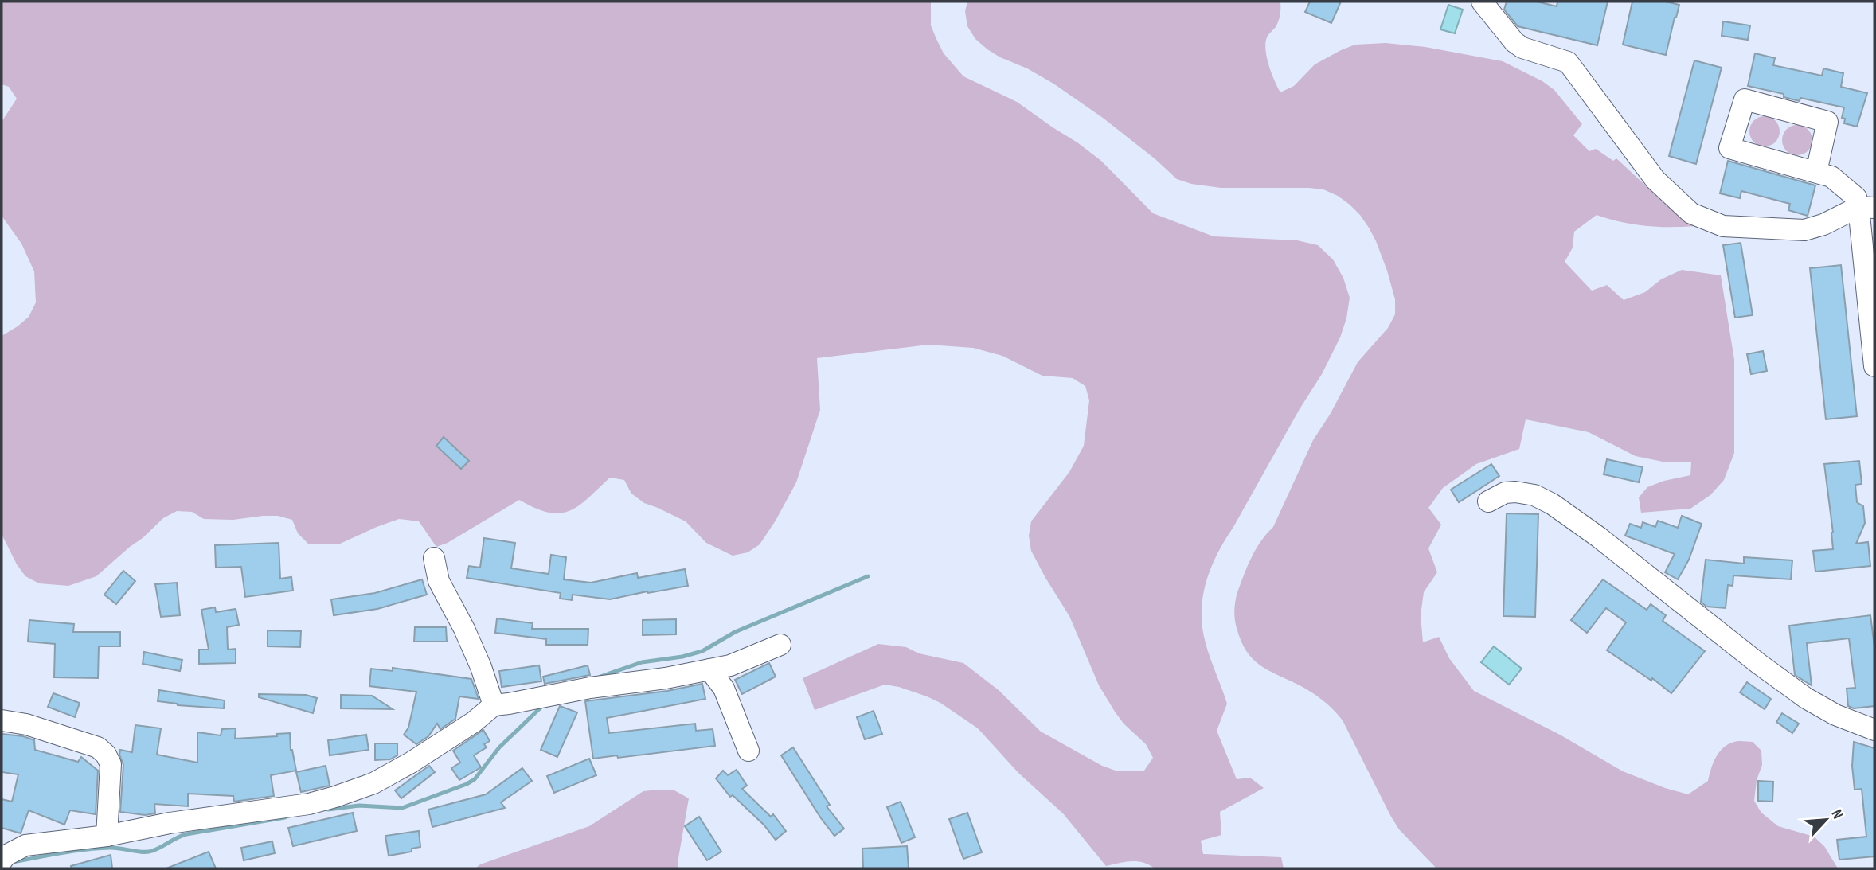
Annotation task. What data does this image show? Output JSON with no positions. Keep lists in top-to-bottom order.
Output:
{
  "north": "top right"
}
